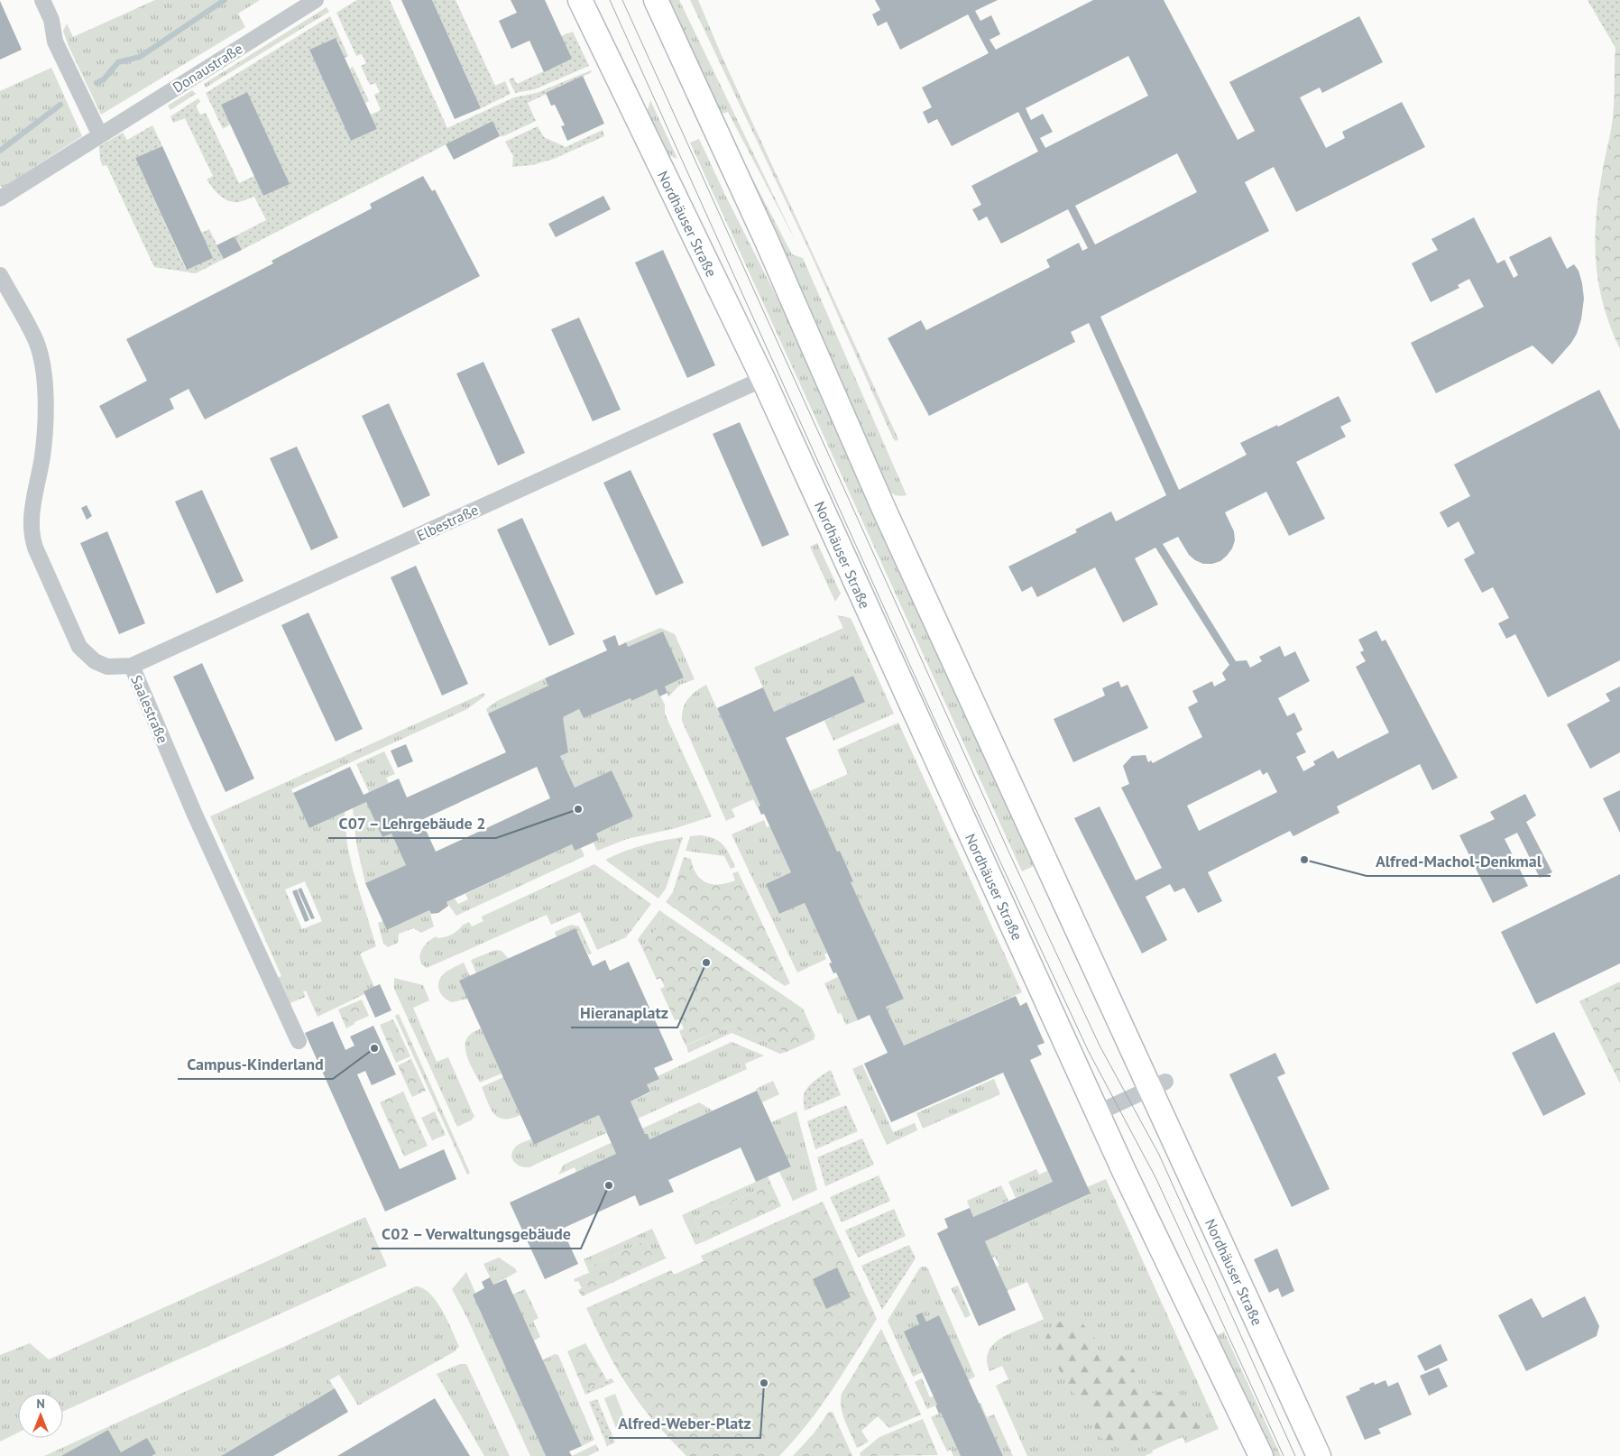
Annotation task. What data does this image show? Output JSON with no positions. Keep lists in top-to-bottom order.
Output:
{
  "streets": {
    "main road": ["Nordhäuser Straße"],
    "street": ["Donaustraße", "Elbestraße", "Saalestraße"]
  },
  "crossings": [
    ["Nordhäuser Straße", "Elbestraße"],
    ["Elbestraße", "Saalestraße"]
  ],
  "places": [
    "C07 – Lehrgebäude 2",
    "Alfred-Machol-Denkmal",
    "Hieranaplatz",
    "Campus-Kinderland",
    "C02 – Verwaltungsgebäude",
    "Alfred-Weber-Platz"
  ],
  "north": "top"
}
